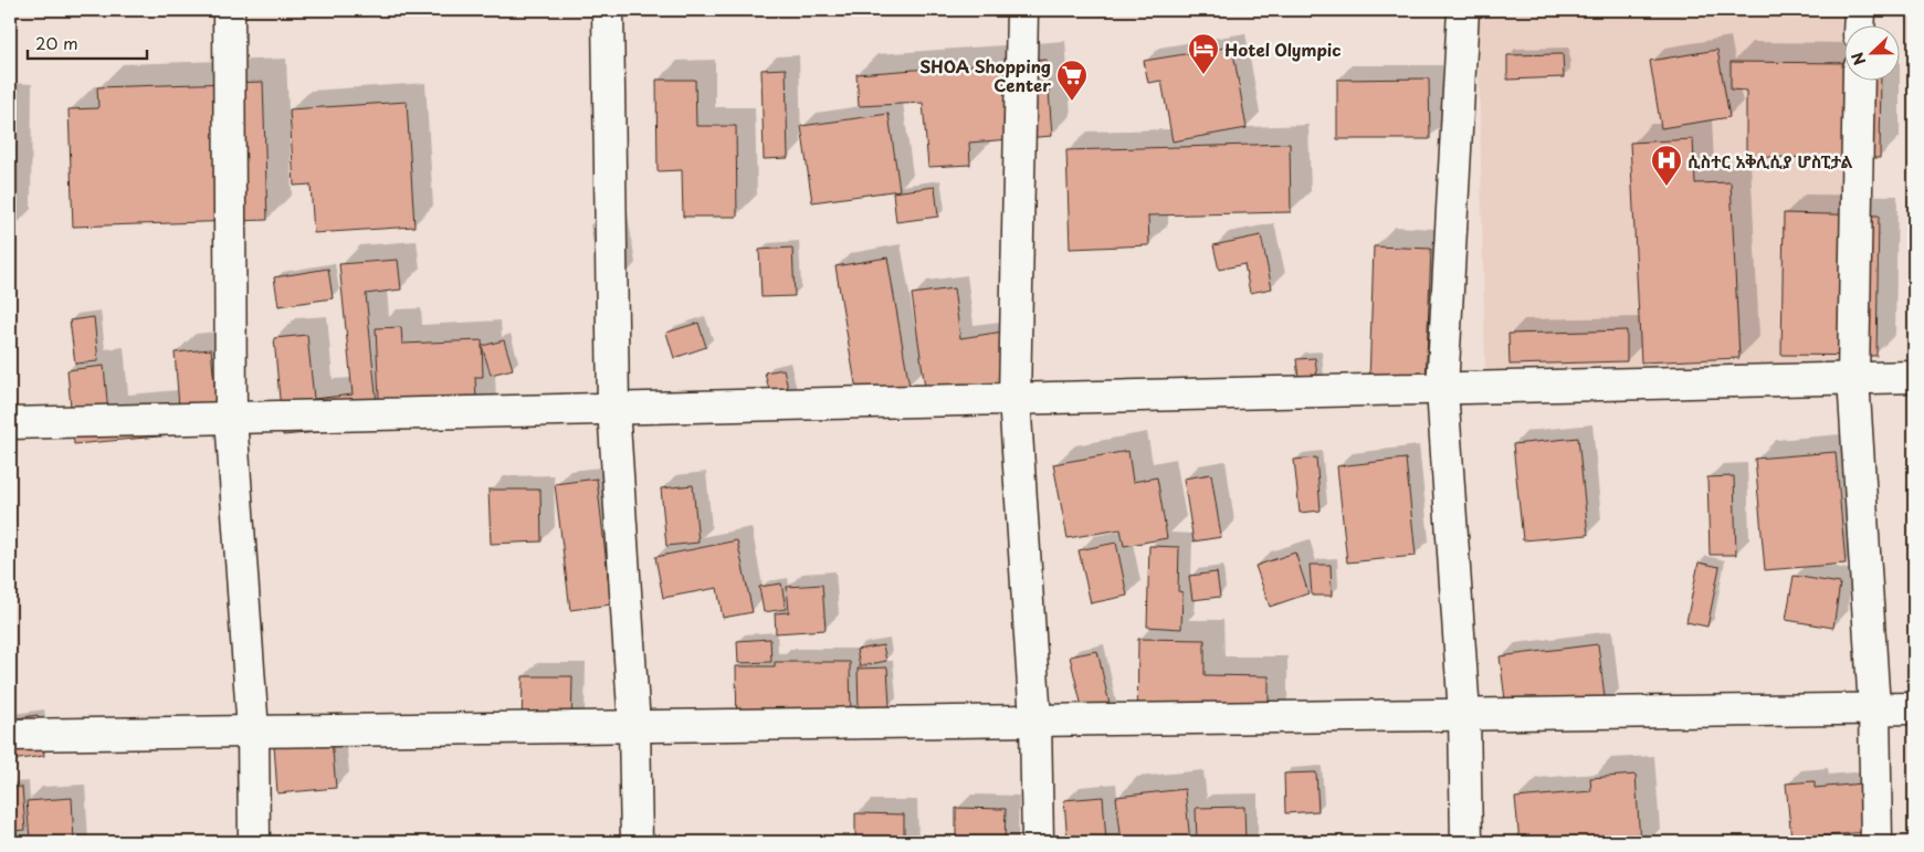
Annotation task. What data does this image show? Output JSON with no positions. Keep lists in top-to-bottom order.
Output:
{
  "places": {
    "hotel": ["Hotel Olympic"],
    "supermarket": ["SHOA Shopping Center"],
    "hospital": ["ሲስተር አቅሊሲያ ሆስፒታል"]
  },
  "scale_bar": "20 m",
  "north": "left"
}
